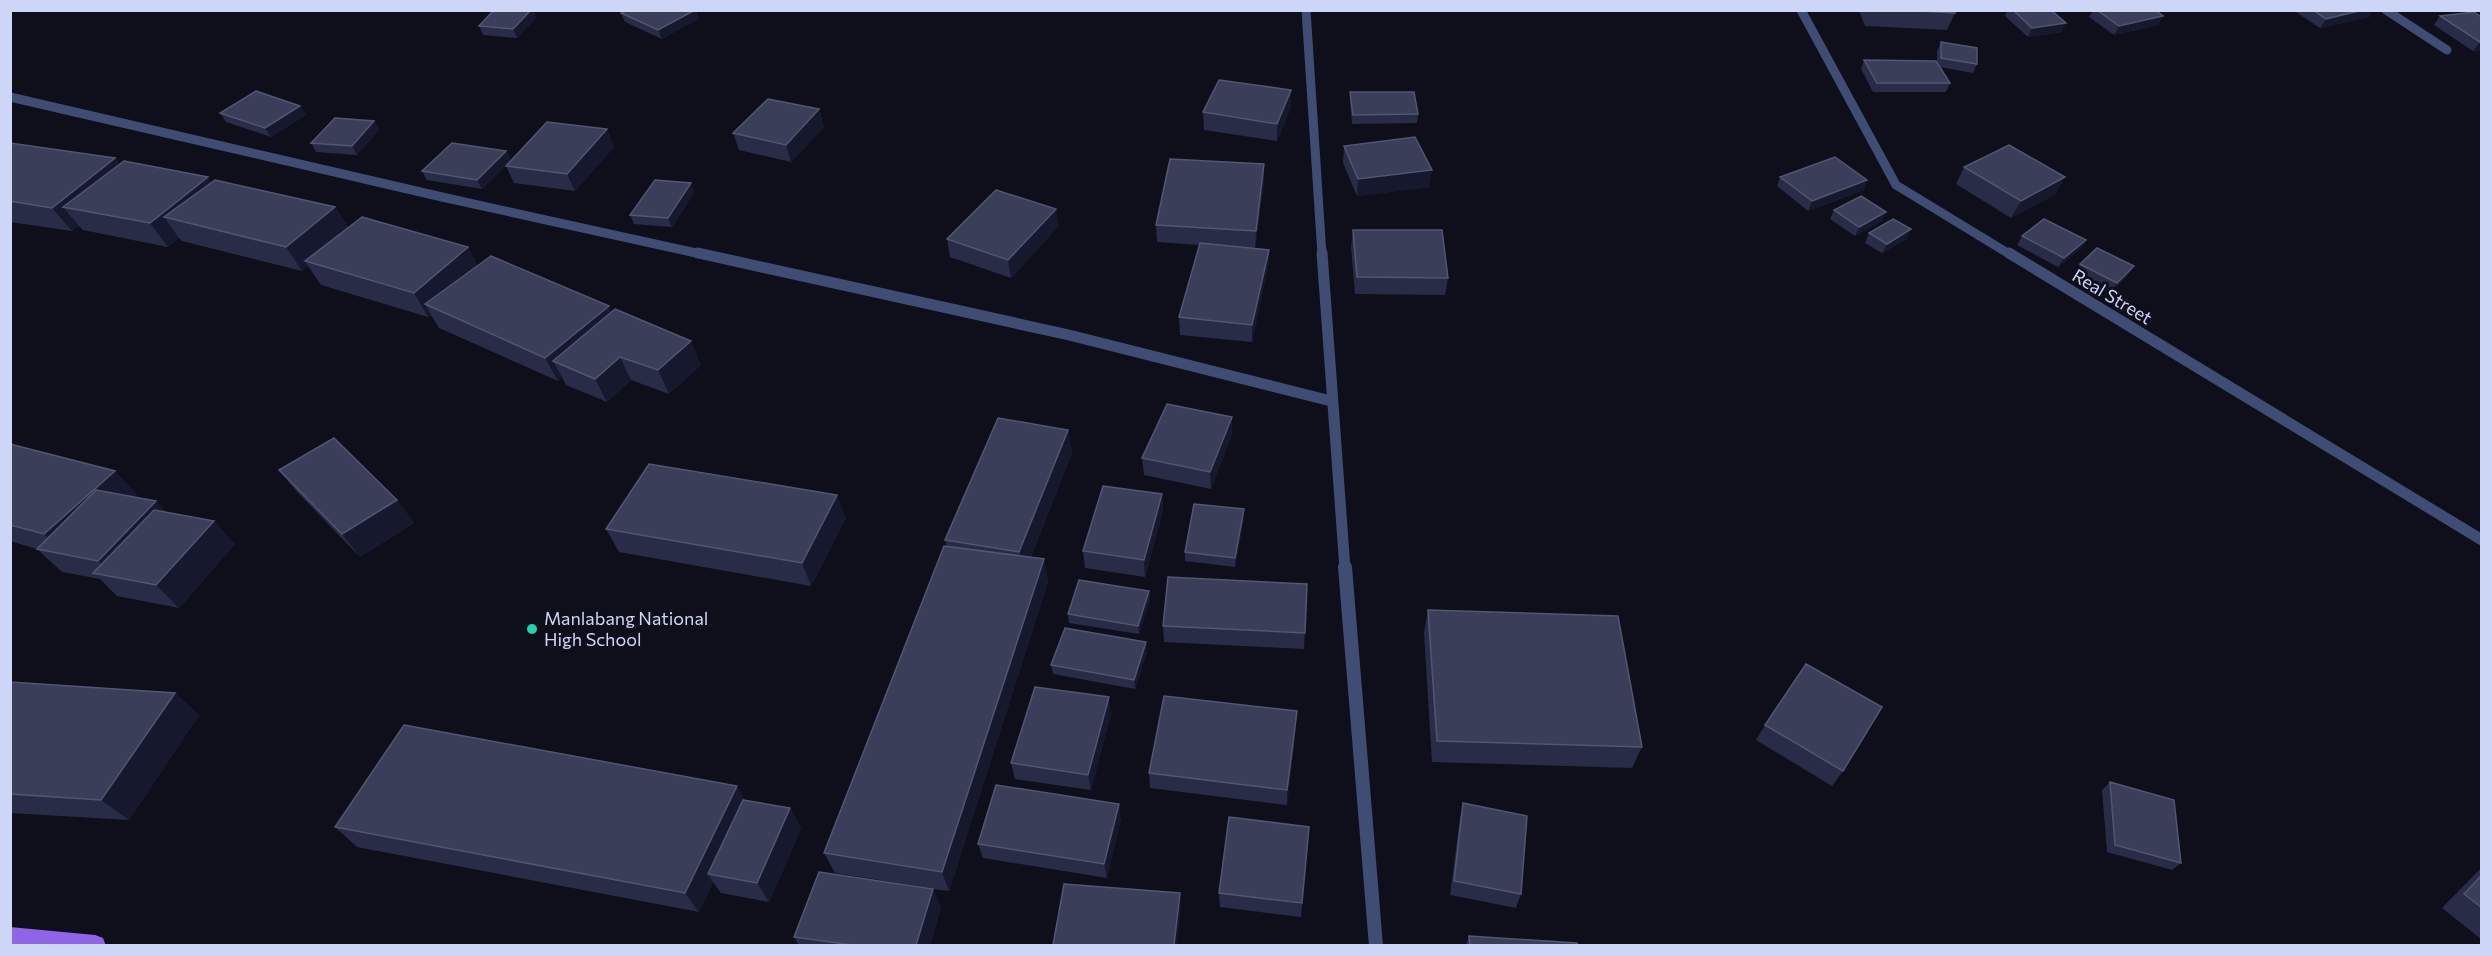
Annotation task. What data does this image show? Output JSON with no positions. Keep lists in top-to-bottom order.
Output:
{
  "streets": {
    "street": ["Real Street"]
  },
  "places": ["Manlabang National High School"]
}
